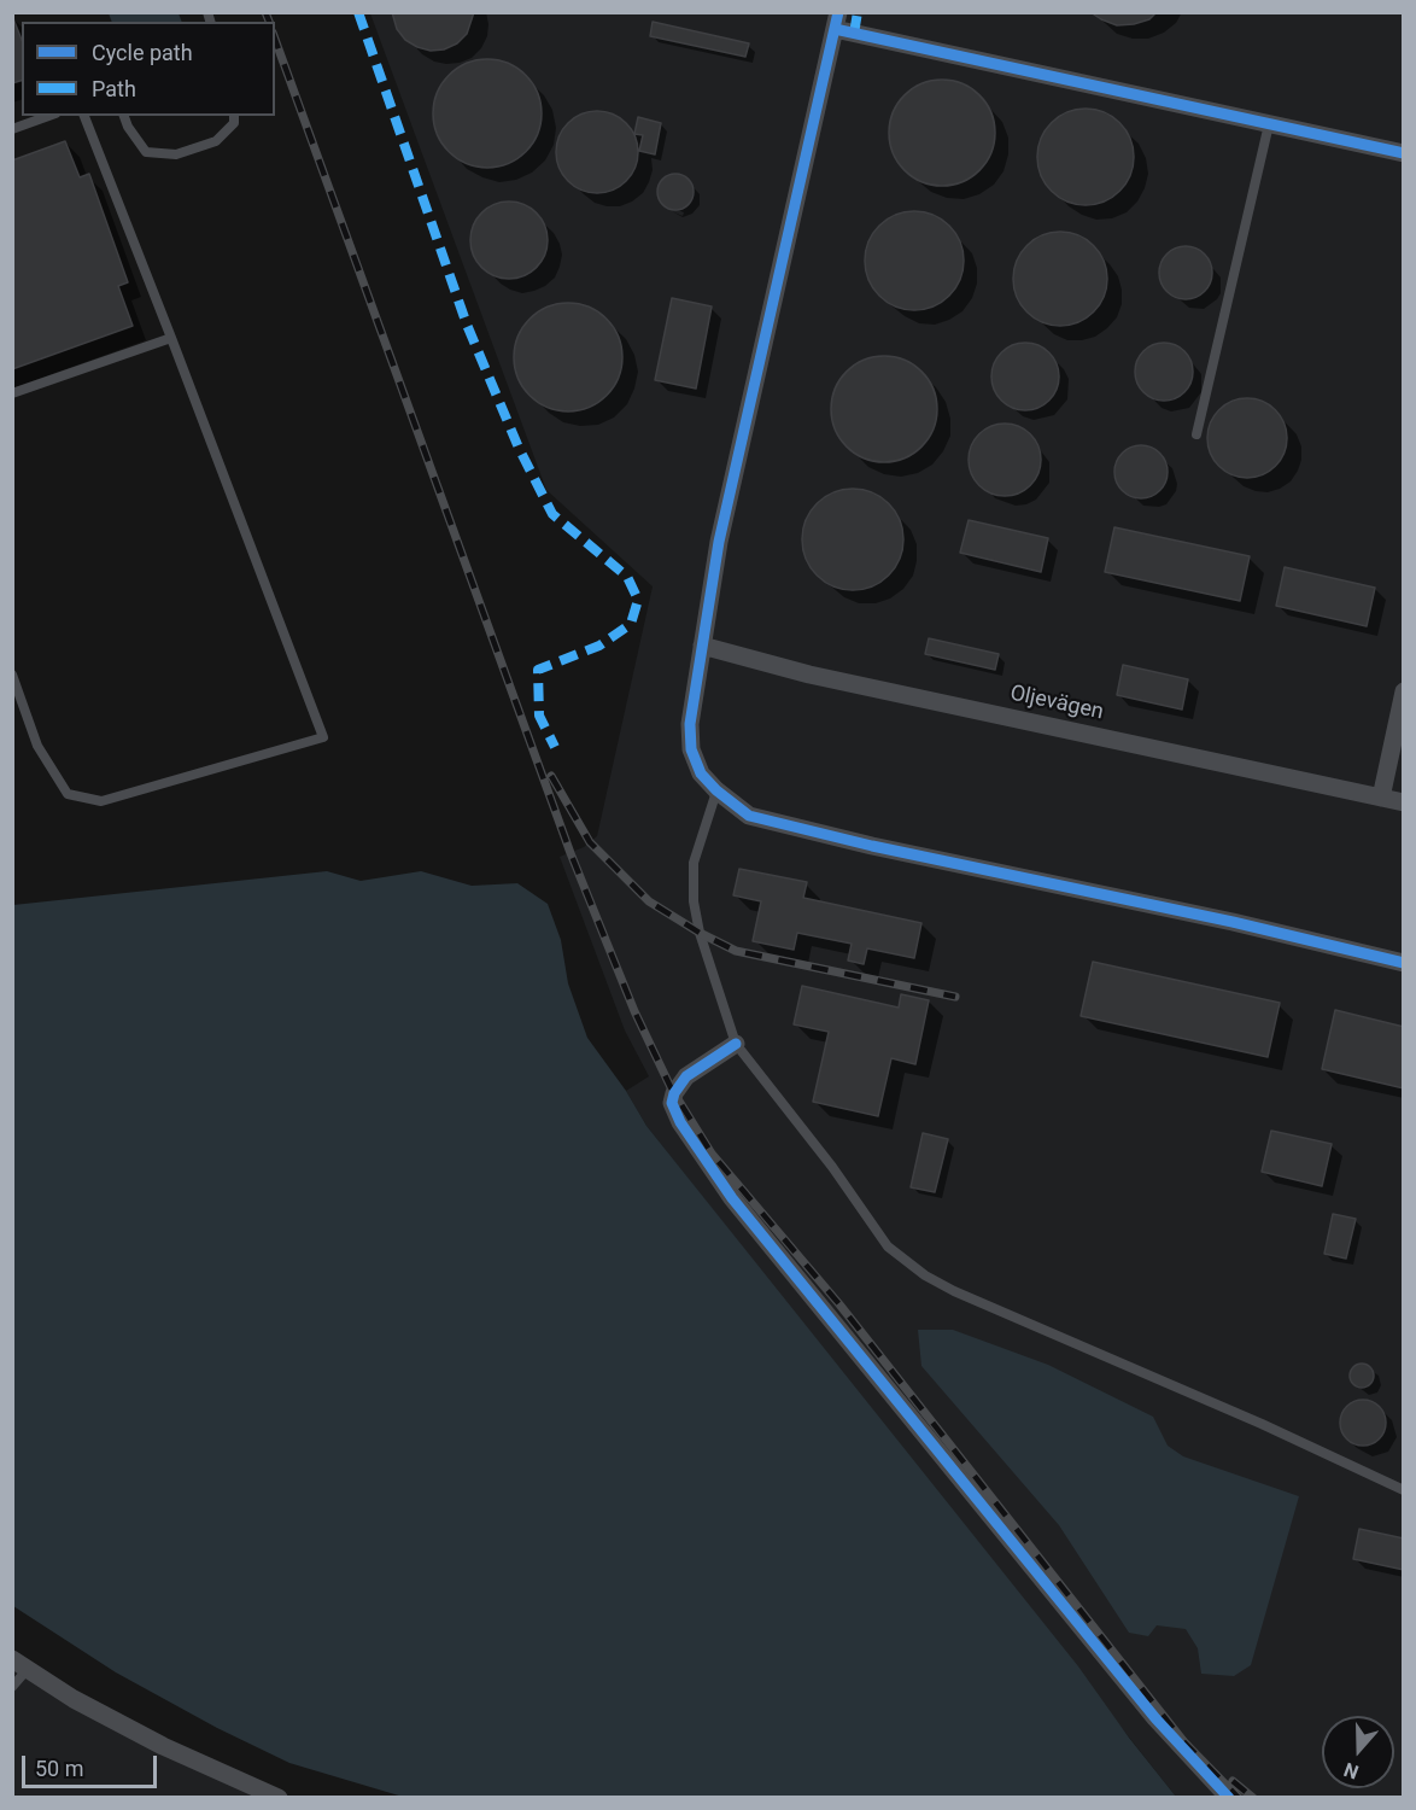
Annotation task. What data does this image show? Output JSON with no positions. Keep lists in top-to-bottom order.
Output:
{
  "streets": {
    "street": ["Oljevägen"]
  },
  "legend": ["Cycle path", "Path"],
  "scale_bar": "50 m",
  "north": "bottom"
}
